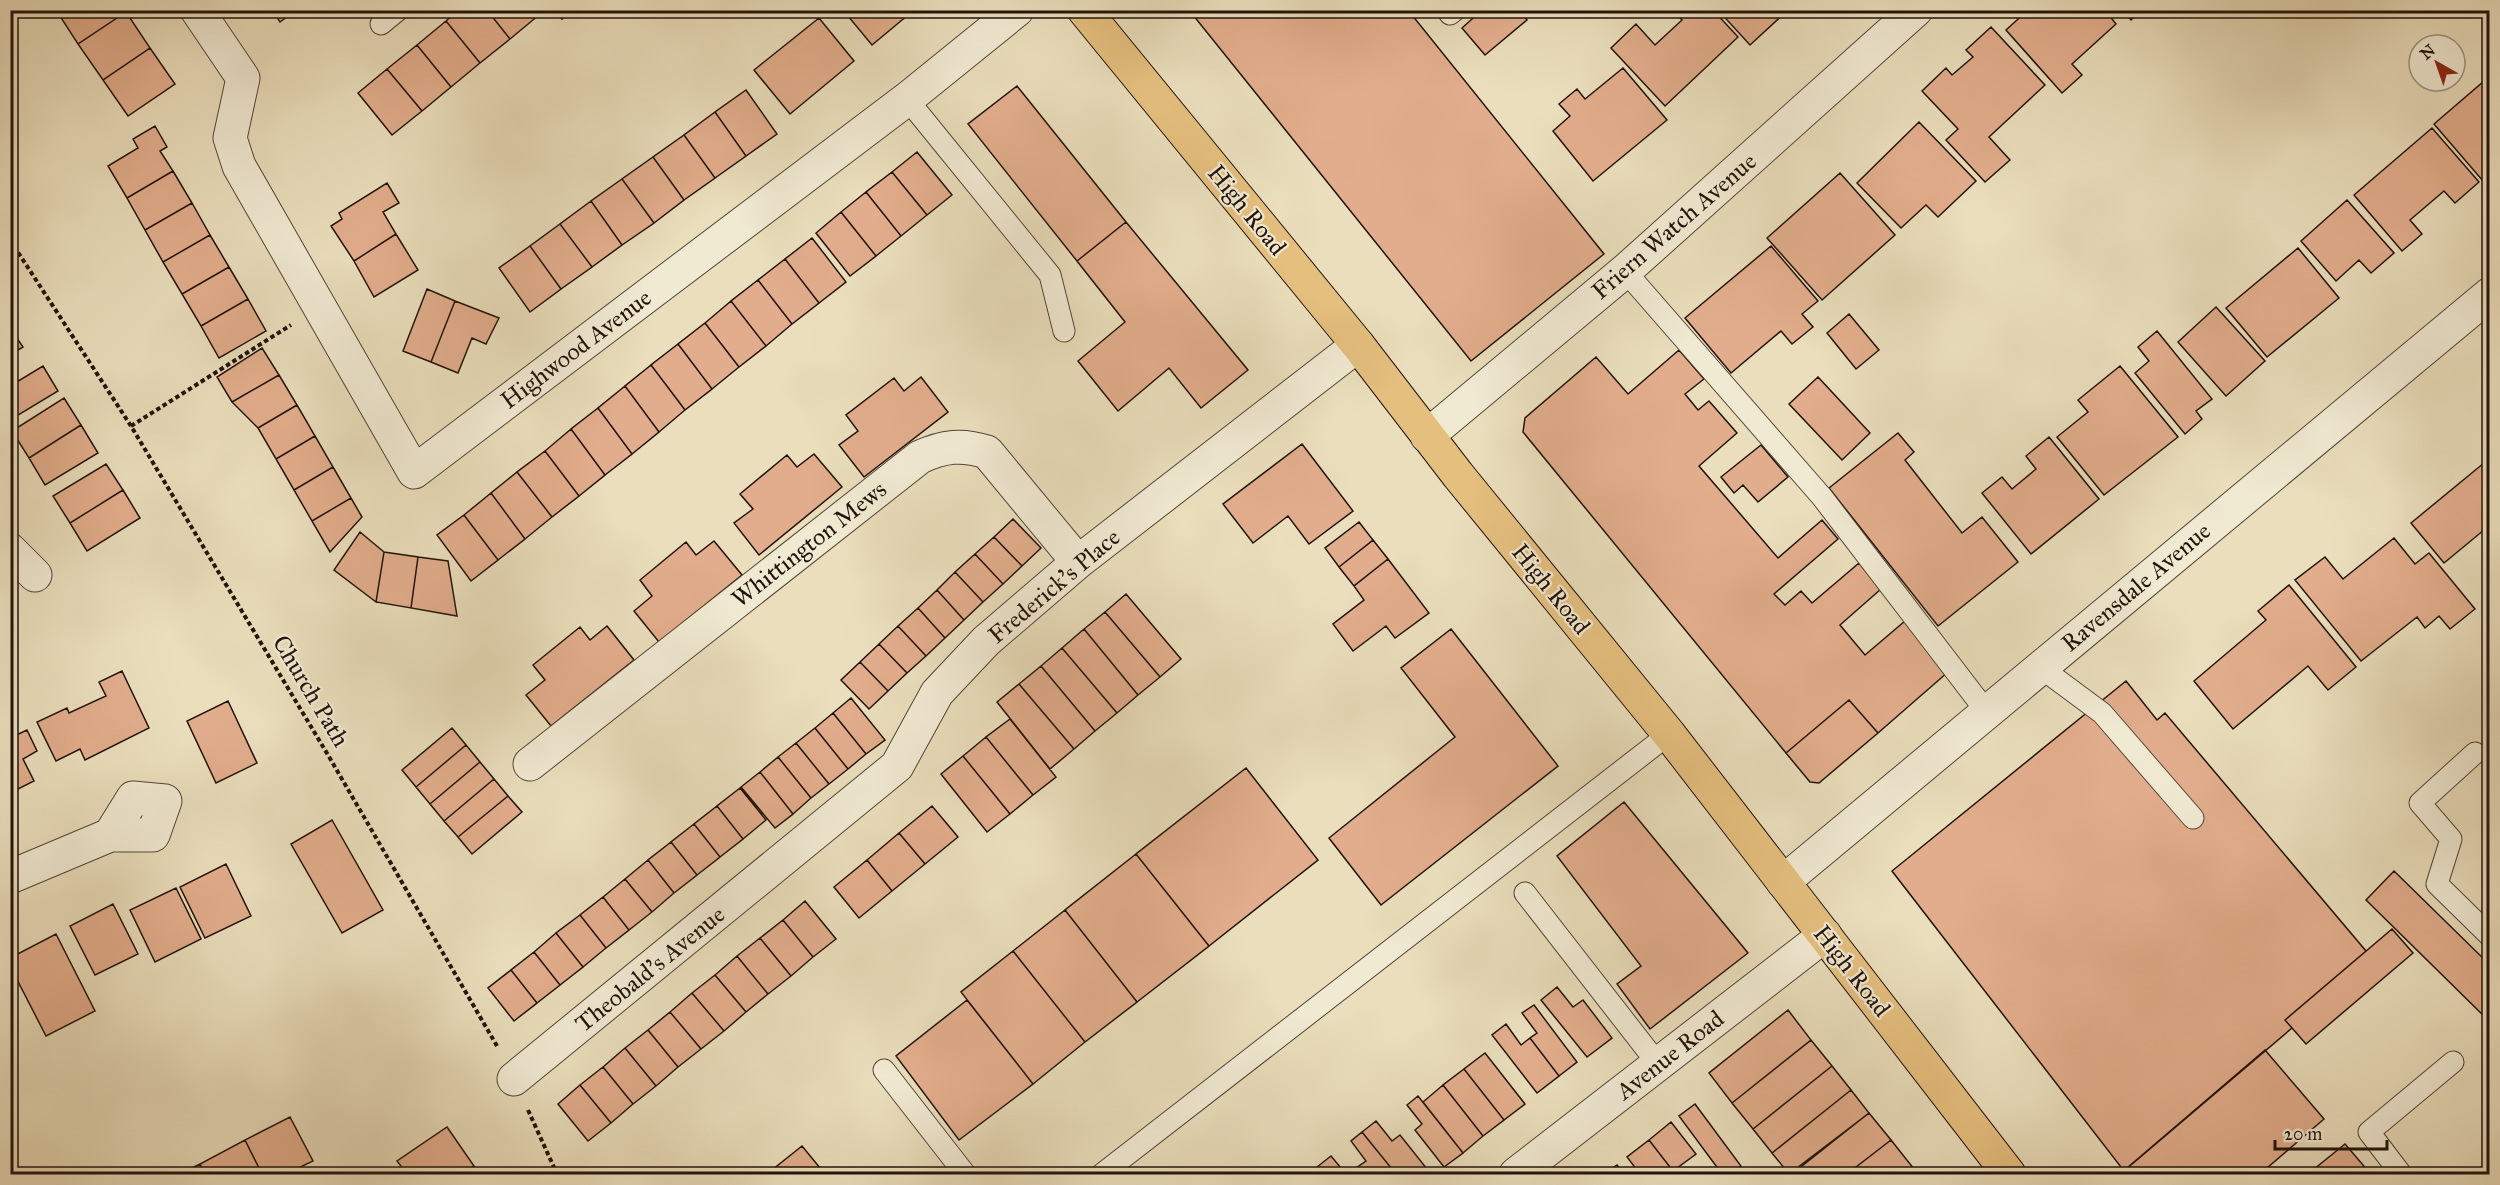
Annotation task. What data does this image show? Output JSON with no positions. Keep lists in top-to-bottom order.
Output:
{
  "streets": {
    "main road": ["High Road"],
    "street": [
      "Friern Watch Avenue",
      "Highwood Avenue",
      "Whittington Mews",
      "Frederick's Place",
      "Ravensdale Avenue",
      "Theobald's Avenue",
      "Avenue Road"
    ],
    "path": ["Church Path"]
  },
  "crossings": [
    ["High Road", "Friern Watch Avenue"],
    ["High Road", "Frederick's Place"],
    ["High Road", "Ravensdale Avenue"],
    ["High Road", "Avenue Road"],
    ["Whittington Mews", "Frederick's Place"],
    ["Frederick's Place", "Theobald's Avenue"],
    ["Church Path", "Theobald's Avenue"]
  ],
  "scale_bar": "20 m",
  "north": "top left"
}
